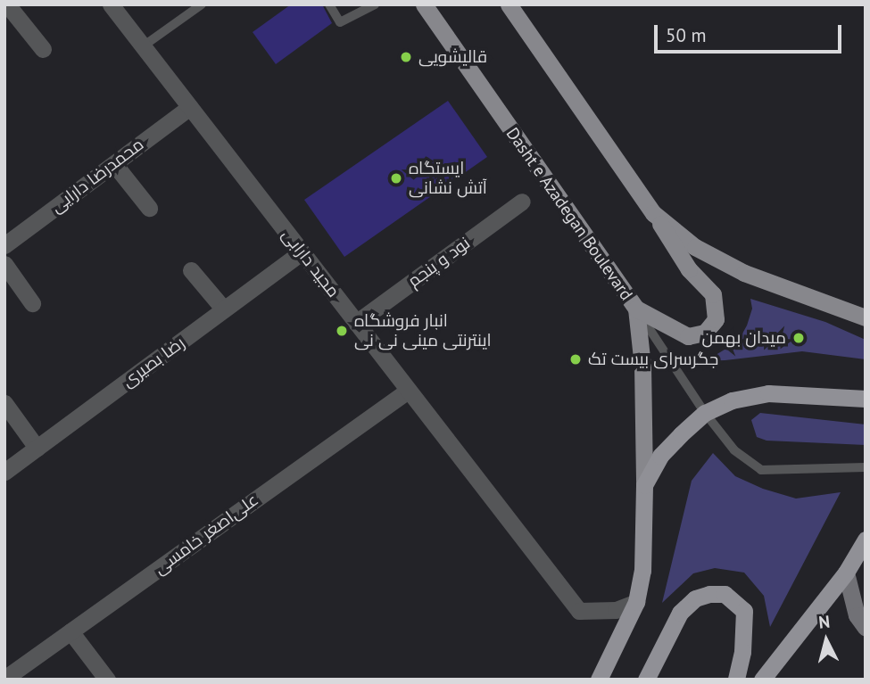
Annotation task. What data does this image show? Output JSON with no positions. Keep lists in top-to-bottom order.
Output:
{
  "streets": {
    "main road": ["Dasht e Azadegan Boulevard"],
    "street": [
      "محمدرضا دارایی",
      "نود و پنجم",
      "مجید دارابی",
      "رضا بصیری",
      "علی‌اصغر خامسی"
    ]
  },
  "crossings": [
    ["محمدرضا دارایی", "مجید دارابی"],
    ["نود و پنجم", "مجید دارابی"],
    ["مجید دارابی", "رضا بصیری"],
    ["مجید دارابی", "علی‌اصغر خامسی"]
  ],
  "places": [
    "قالیشویی",
    "ایستگاه آتش نشانی",
    "انبار فروشگاه اینترنتی مینی نی نی",
    "میدان بهمن",
    "جگرسرای بیست تک"
  ],
  "scale_bar": "50 m",
  "north": "top"
}
